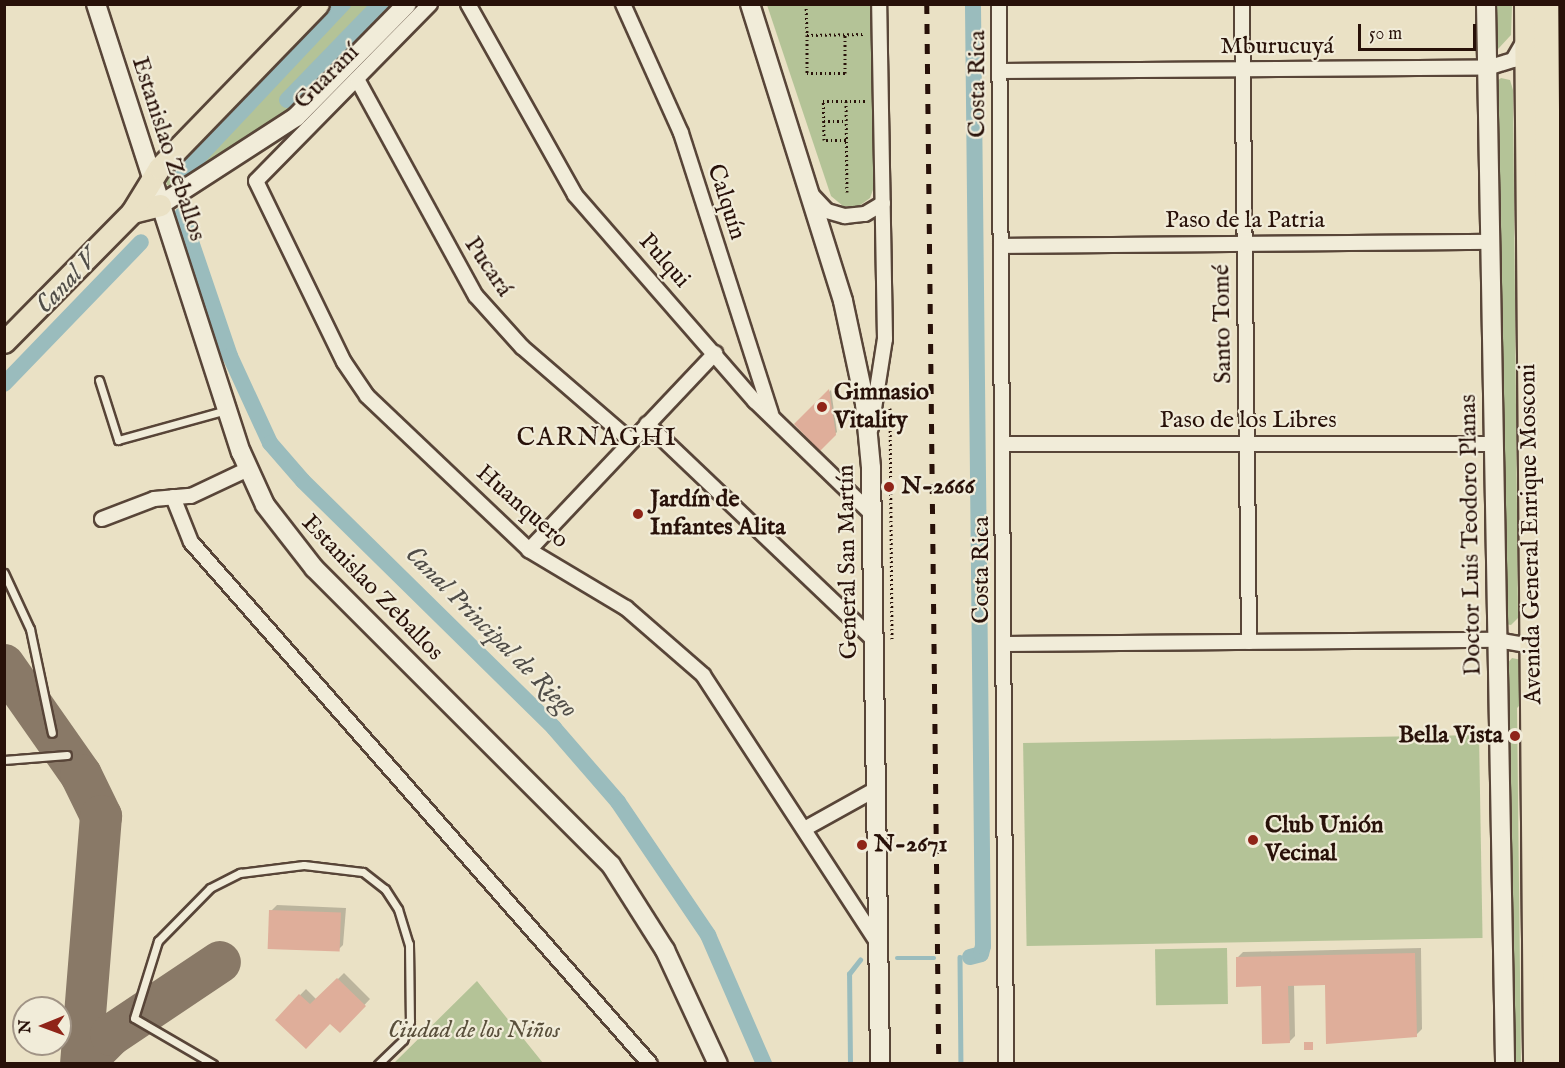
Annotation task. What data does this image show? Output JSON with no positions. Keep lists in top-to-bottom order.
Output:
{
  "streets": {
    "highway": ["Avenida General Enrique Mosconi"],
    "street": [
      "Mburucuyá",
      "Guaraní",
      "Costa Rica",
      "Estanislao Zeballos",
      "Calquín",
      "Paso de la Patria",
      "Pulqui",
      "Pucará",
      "Santo Tomé",
      "Paso de los Libres",
      "Huanquero",
      "Doctor Luis Teodoro Planas",
      "General San Martín"
    ]
  },
  "crossings": [
    ["Mburucuyá", "Costa Rica"],
    ["Mburucuyá", "Santo Tomé"],
    ["Mburucuyá", "Avenida General Enrique Mosconi"],
    ["Mburucuyá", "Doctor Luis Teodoro Planas"],
    ["Guaraní", "Pucará"],
    ["Guaraní", "Huanquero"],
    ["Costa Rica", "Paso de la Patria"],
    ["Costa Rica", "Paso de los Libres"],
    ["Calquín", "Pulqui"],
    ["Paso de la Patria", "Santo Tomé"],
    ["Paso de la Patria", "Doctor Luis Teodoro Planas"],
    ["Pulqui", "General San Martín"],
    ["Santo Tomé", "Paso de los Libres"],
    ["Paso de los Libres", "Doctor Luis Teodoro Planas"],
    ["Huanquero", "General San Martín"]
  ],
  "districts": ["CARNAGHI"],
  "water": ["Canal V", "Canal Principal de Riego"],
  "parks": ["Ciudad de los Niños"],
  "places": [
    "Gimnasio Vitality",
    "N-2666",
    "Jardín de Infantes Alita",
    "Bella Vista",
    "Club Unión Vecinal",
    "N-2671"
  ],
  "scale_bar": "50 m",
  "north": "left"
}
